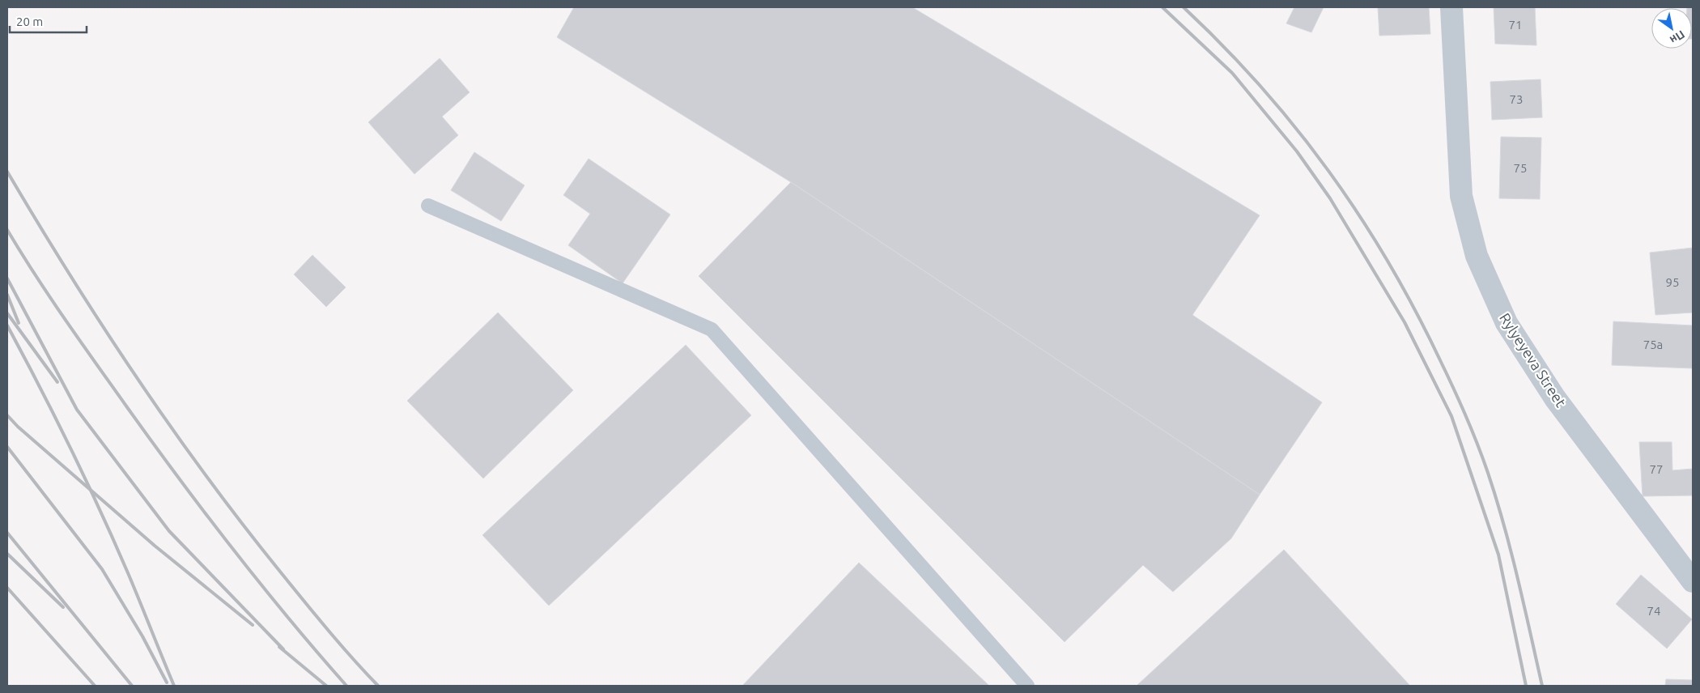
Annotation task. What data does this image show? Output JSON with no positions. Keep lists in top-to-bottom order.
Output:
{
  "streets": {
    "street": ["Rylyeyeva Street"]
  },
  "house_numbers": [
    "71",
    "73",
    "75",
    "95",
    "75а",
    "77",
    "74"
  ],
  "scale_bar": "20 m",
  "north": "bottom right"
}
